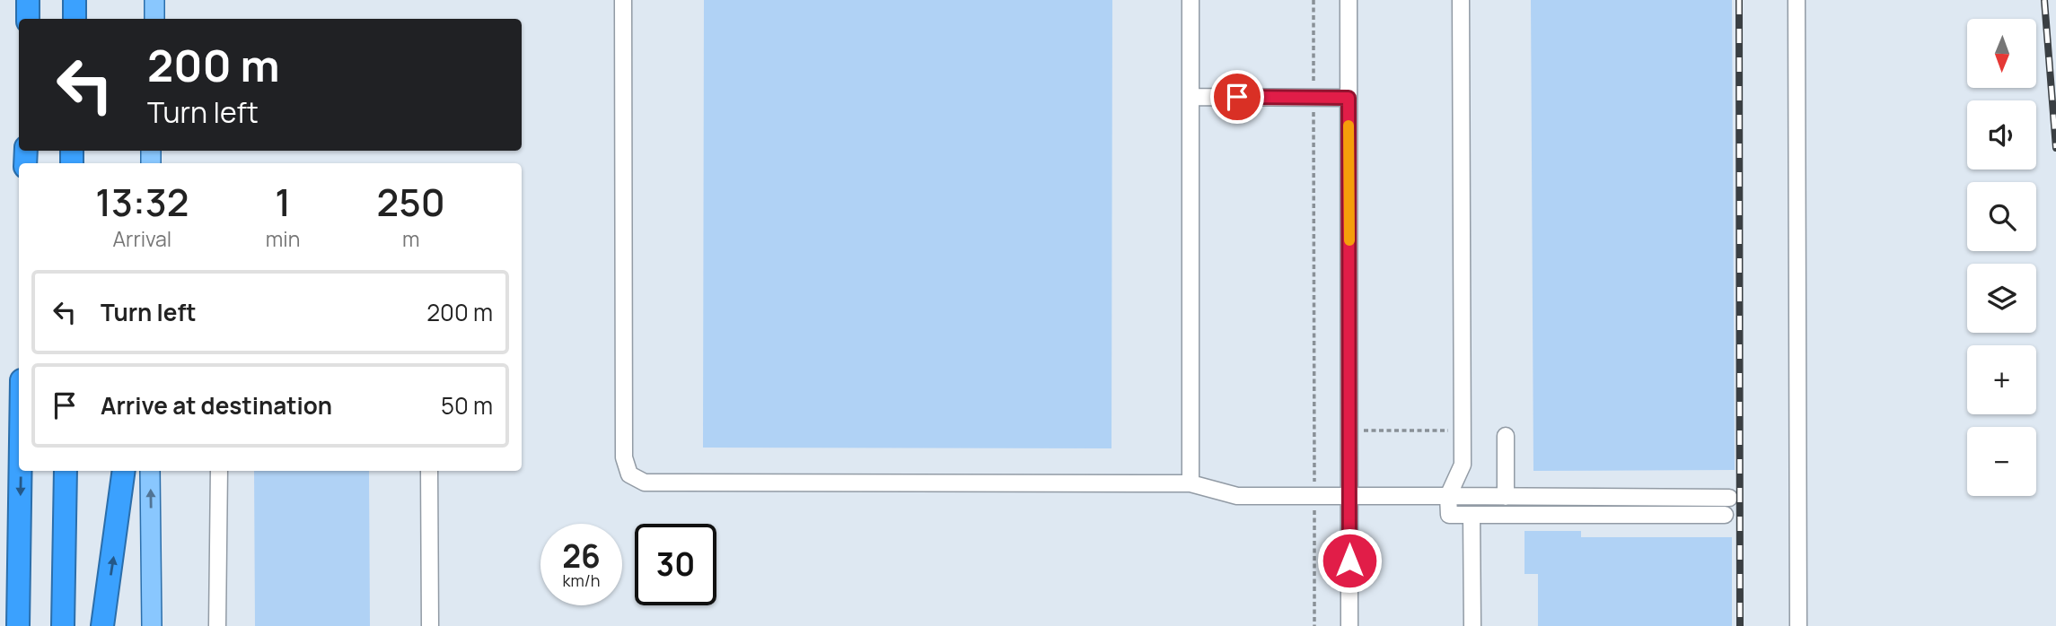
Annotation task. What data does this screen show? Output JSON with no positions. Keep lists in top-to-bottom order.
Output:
{
  "north": "bottom",
  "page": {
    "map_buttons": ["+", "−"],
    "turn": ["200 m", "Turn left"],
    "eta": [
      "13:32",
      "Arrival",
      "1",
      "min",
      "250",
      "m"
    ],
    "list": [
      {
        "name": "Turn left",
        "value": "200 m"
      },
      {
        "name": "Arrive at destination",
        "value": "50 m"
      }
    ],
    "speed": "26 km/h",
    "limit": "30"
  }
}
